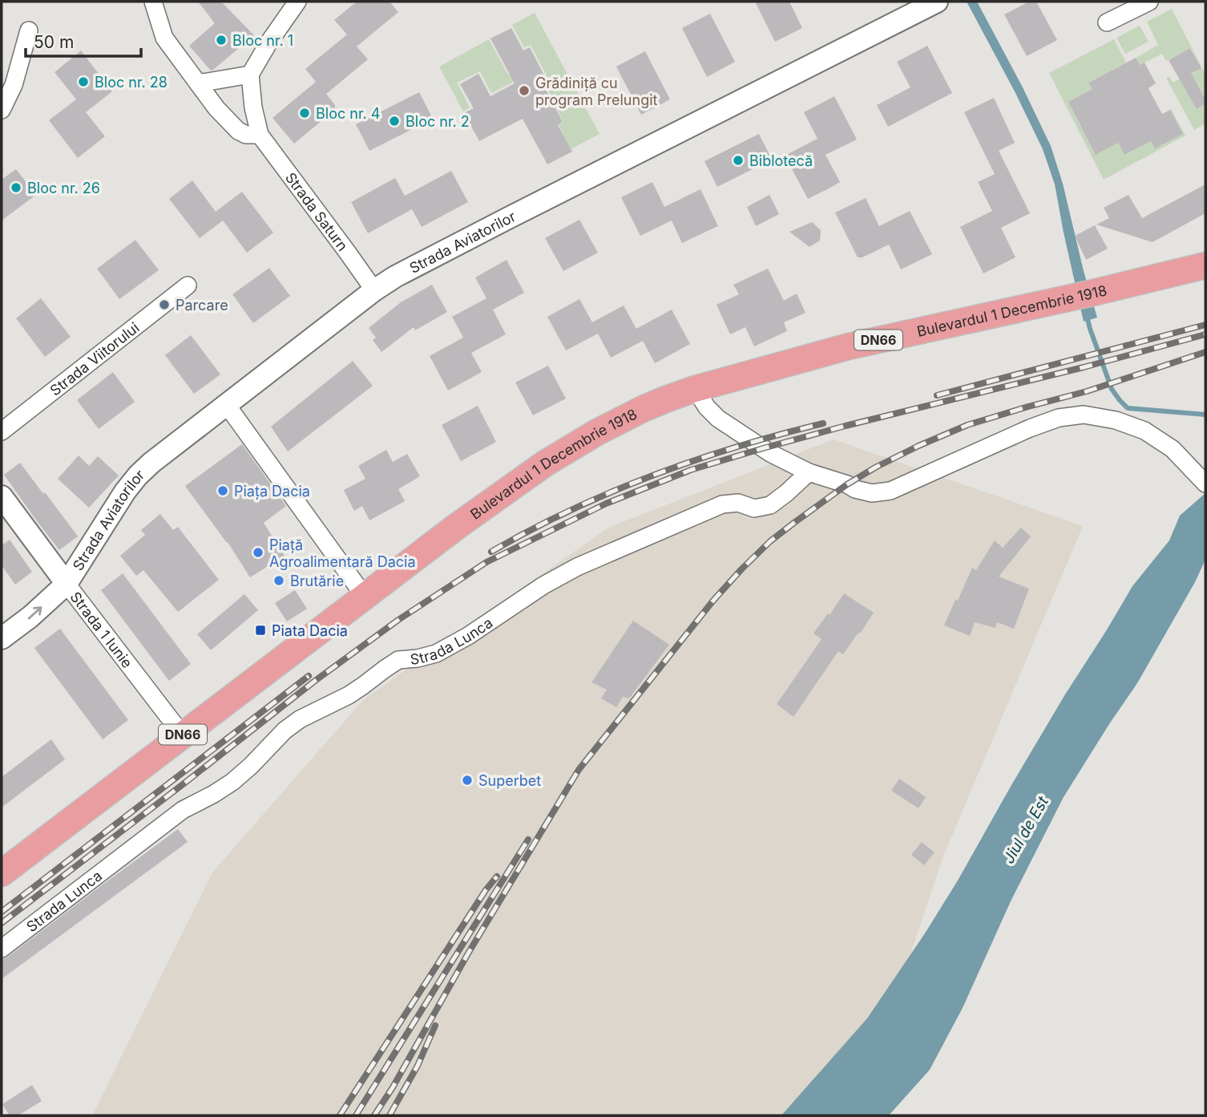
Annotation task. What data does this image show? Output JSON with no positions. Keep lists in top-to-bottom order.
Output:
{
  "streets": {
    "main road": ["Bulevardul 1 Decembrie 1918", "DN66"],
    "street": [
      "Strada Saturn",
      "Strada Aviatorilor",
      "Strada Viitorului",
      "Strada 1 Iunie",
      "Strada Lunca"
    ]
  },
  "crossings": [
    ["Strada Saturn", "Strada Aviatorilor"],
    ["Strada Aviatorilor", "Strada 1 Iunie"],
    ["Bulevardul 1 Decembrie 1918", "Strada 1 Iunie"]
  ],
  "water": ["Jiul de Est"],
  "places": {
    "other": [
      "Bloc nr. 1",
      "Bloc nr. 28",
      "Grădiniță cu program Prelungit",
      "Bloc nr. 4",
      "Bloc nr. 2",
      "Biblotecă",
      "Bloc nr. 26",
      "Parcare",
      "Piața Dacia",
      "Piață Agroalimentară Dacia",
      "Brutărie",
      "Superbet"
    ],
    "transit": ["Piata Dacia"]
  },
  "scale_bar": "50 m"
}
